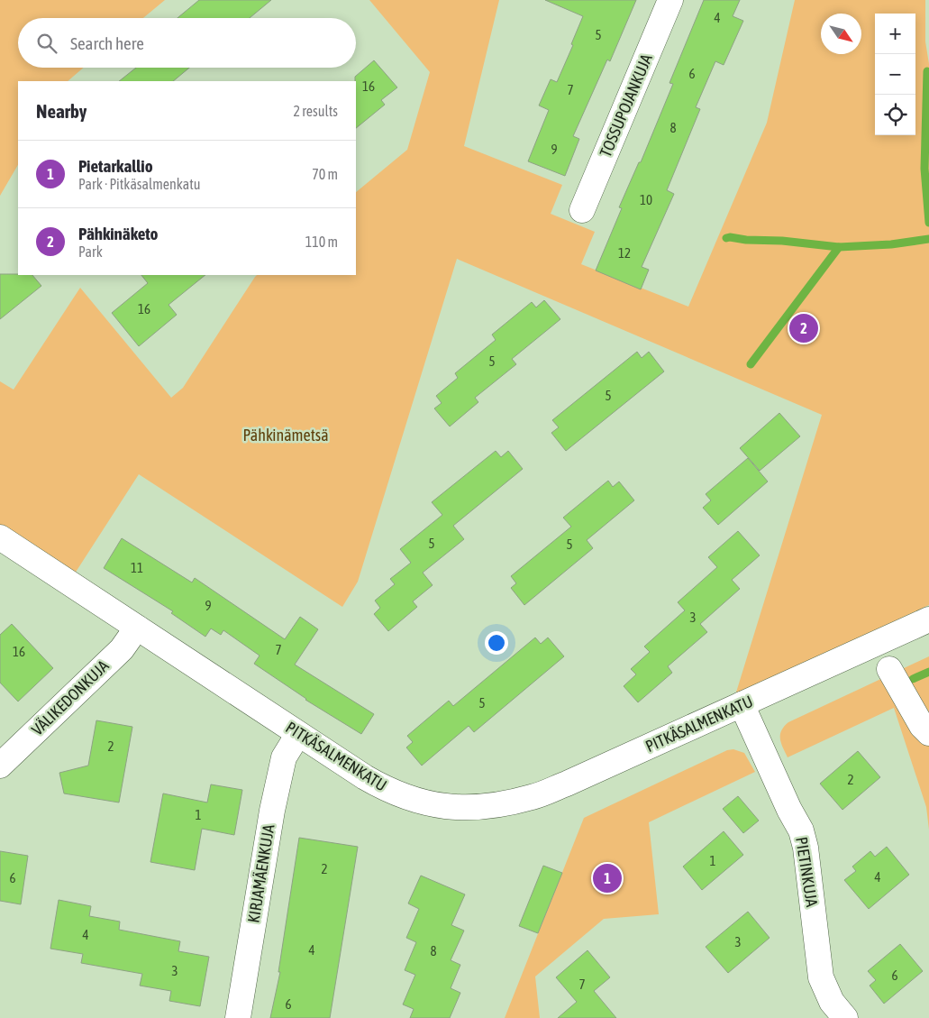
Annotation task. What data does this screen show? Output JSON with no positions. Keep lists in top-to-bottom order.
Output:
{
  "streets": {
    "street": [
      "TOSSUPOJANKUJA",
      "VÄLIKEDONKUJA",
      "PITKÄSALMENKATU",
      "PIETINKUJA",
      "KIRJAMÄENKUJA"
    ]
  },
  "crossings": [
    ["VÄLIKEDONKUJA", "PITKÄSALMENKATU"],
    ["PITKÄSALMENKATU", "PIETINKUJA"],
    ["PITKÄSALMENKATU", "KIRJAMÄENKUJA"]
  ],
  "parks": ["Pähkinämetsä"],
  "house_numbers": [
    "4",
    "5",
    "6",
    "16",
    "7",
    "8",
    "9",
    "10",
    "12",
    "16",
    "5",
    "5",
    "5",
    "5",
    "11",
    "9",
    "3",
    "7",
    "16",
    "5",
    "2",
    "2",
    "1",
    "1",
    "2",
    "4",
    "6",
    "4",
    "3",
    "4",
    "8",
    "3",
    "6",
    "7",
    "6"
  ],
  "north": "bottom right",
  "page": {
    "map_buttons": ["+", "−"],
    "search": "Search here",
    "heading": ["Nearby", "2 results"],
    "list": [
      {
        "mark": "1",
        "name": "Pietarkallio",
        "note": "Park · Pitkäsalmenkatu",
        "value": "70 m"
      },
      {
        "mark": "2",
        "name": "Pähkinäketo",
        "note": "Park",
        "value": "110 m"
      }
    ],
    "pins": ["2", "1"]
  }
}
